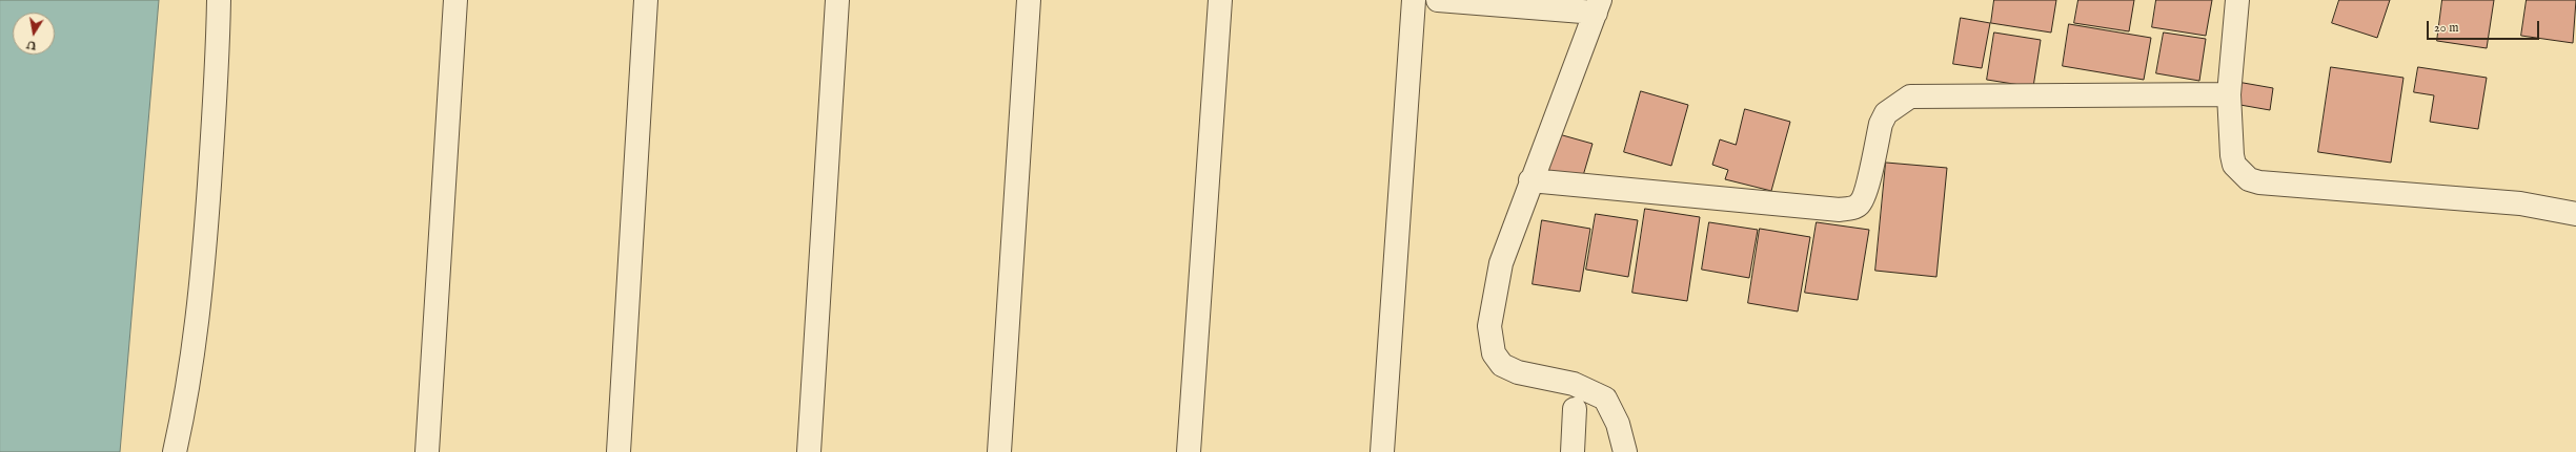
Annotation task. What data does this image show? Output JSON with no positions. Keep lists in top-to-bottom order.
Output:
{
  "scale_bar": "20 m",
  "north": "bottom"
}
